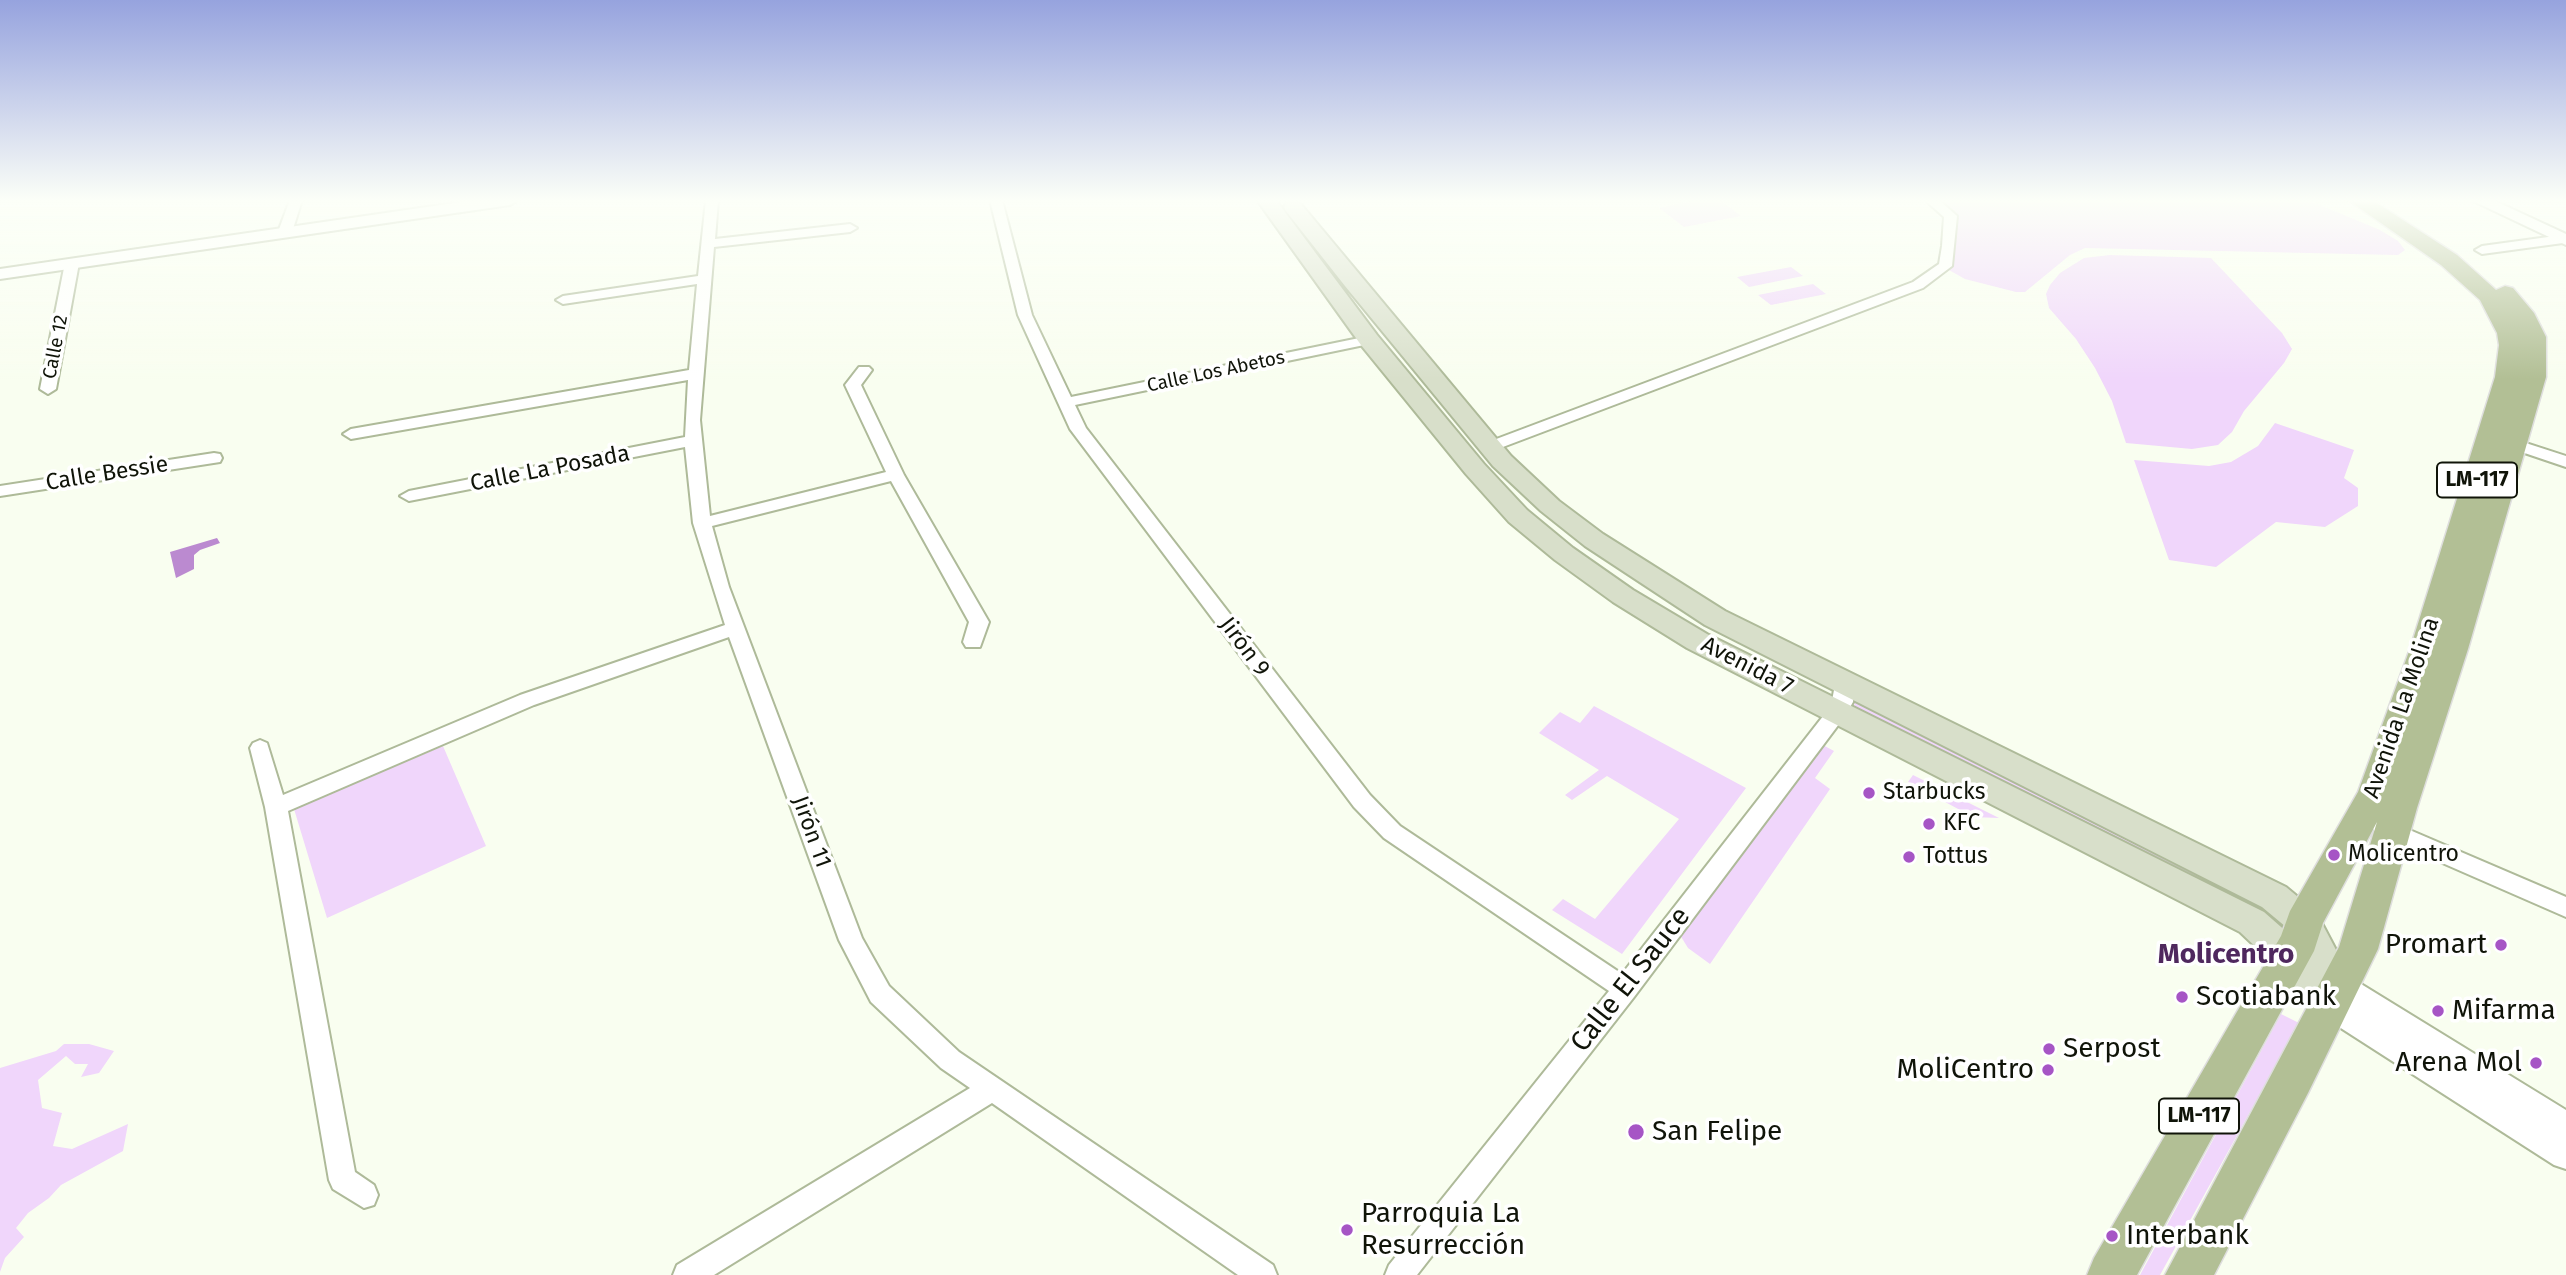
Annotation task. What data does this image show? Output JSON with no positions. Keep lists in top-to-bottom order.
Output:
{
  "streets": {
    "main road": ["LM-117", "Avenida 7", "Avenida La Molina"],
    "street": [
      "Calle 12",
      "Calle Los Abetos",
      "Calle La Posada",
      "Calle Bessie",
      "Jirón 9",
      "Jirón 11",
      "Calle El Sauce"
    ]
  },
  "crossings": [
    ["Calle Los Abetos", "Jirón 9"],
    ["Calle Los Abetos", "Avenida 7"],
    ["Calle La Posada", "Jirón 11"],
    ["Jirón 9", "Calle El Sauce"],
    ["Avenida 7", "Avenida La Molina"],
    ["Avenida 7", "Calle El Sauce"]
  ],
  "districts": ["Molicentro"],
  "places": [
    "Starbucks",
    "KFC",
    "Molicentro",
    "Tottus",
    "Promart",
    "Scotiabank",
    "Mifarma",
    "Serpost",
    "Arena Mol",
    "MoliCentro",
    "San Felipe",
    "Parroquia La Resurrección",
    "Interbank"
  ]
}
